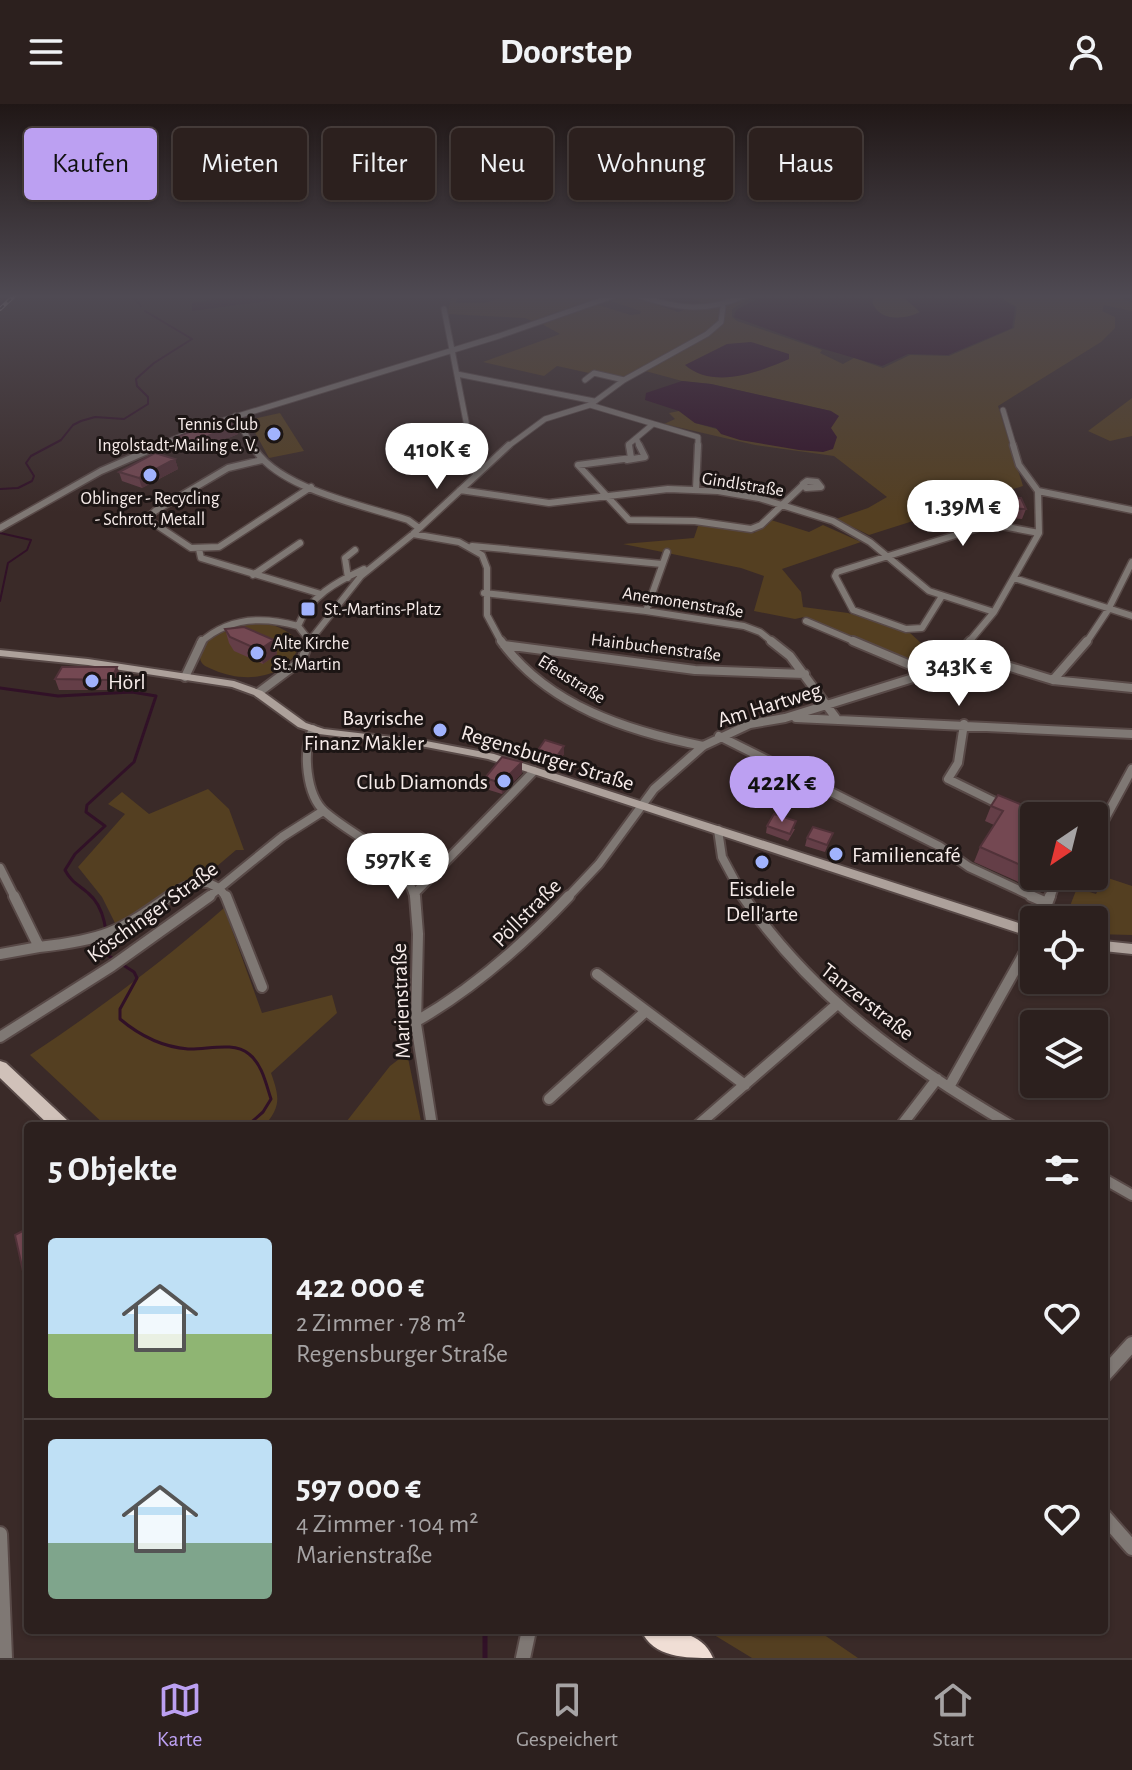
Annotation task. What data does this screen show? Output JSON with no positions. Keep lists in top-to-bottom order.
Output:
{
  "streets": {
    "street": [
      "Gindlstraße",
      "Anemonenstraße",
      "Hainbuchenstraße",
      "Efeustraße",
      "Am Hartweg",
      "Regensburger Straße",
      "Köschinger Straße",
      "Pöllstraße",
      "Marienstraße",
      "Tanzerstraße"
    ]
  },
  "crossings": [
    ["Gindlstraße", "Am Hartweg"],
    ["Anemonenstraße", "Hainbuchenstraße"],
    ["Anemonenstraße", "Efeustraße"],
    ["Anemonenstraße", "Am Hartweg"],
    ["Hainbuchenstraße", "Efeustraße"],
    ["Efeustraße", "Am Hartweg"],
    ["Am Hartweg", "Regensburger Straße"],
    ["Am Hartweg", "Pöllstraße"],
    ["Regensburger Straße", "Pöllstraße"],
    ["Regensburger Straße", "Tanzerstraße"],
    ["Pöllstraße", "Marienstraße"]
  ],
  "places": {
    "other": [
      "Tennis Club Ingolstadt-Mailing e. V.",
      "Oblinger - Recycling - Schrott, Metall",
      "Alte Kirche St. Martin",
      "Hörl",
      "Bayrische Finanz Makler",
      "Club Diamonds",
      "Familiencafé",
      "Eisdiele Dell'arte"
    ],
    "transit": ["St.-Martins-Platz"]
  },
  "north": "bottom left",
  "page": {
    "header": "Doorstep",
    "chip": [
      "Kaufen",
      "Mieten",
      "Filter",
      "Neu",
      "Wohnung",
      "Haus"
    ],
    "price": [
      "410K €",
      "1.39M €",
      "343K €",
      "422K €",
      "597K €"
    ],
    "heading": "5 Objekte",
    "list": [
      {
        "name": "422 000 €",
        "note": "2 Zimmer · 78 m² · Regensburger Straße"
      },
      {
        "name": "597 000 €",
        "note": "4 Zimmer · 104 m² · Marienstraße"
      }
    ],
    "tabs": ["Karte", "Gespeichert", "Start"]
  }
}
